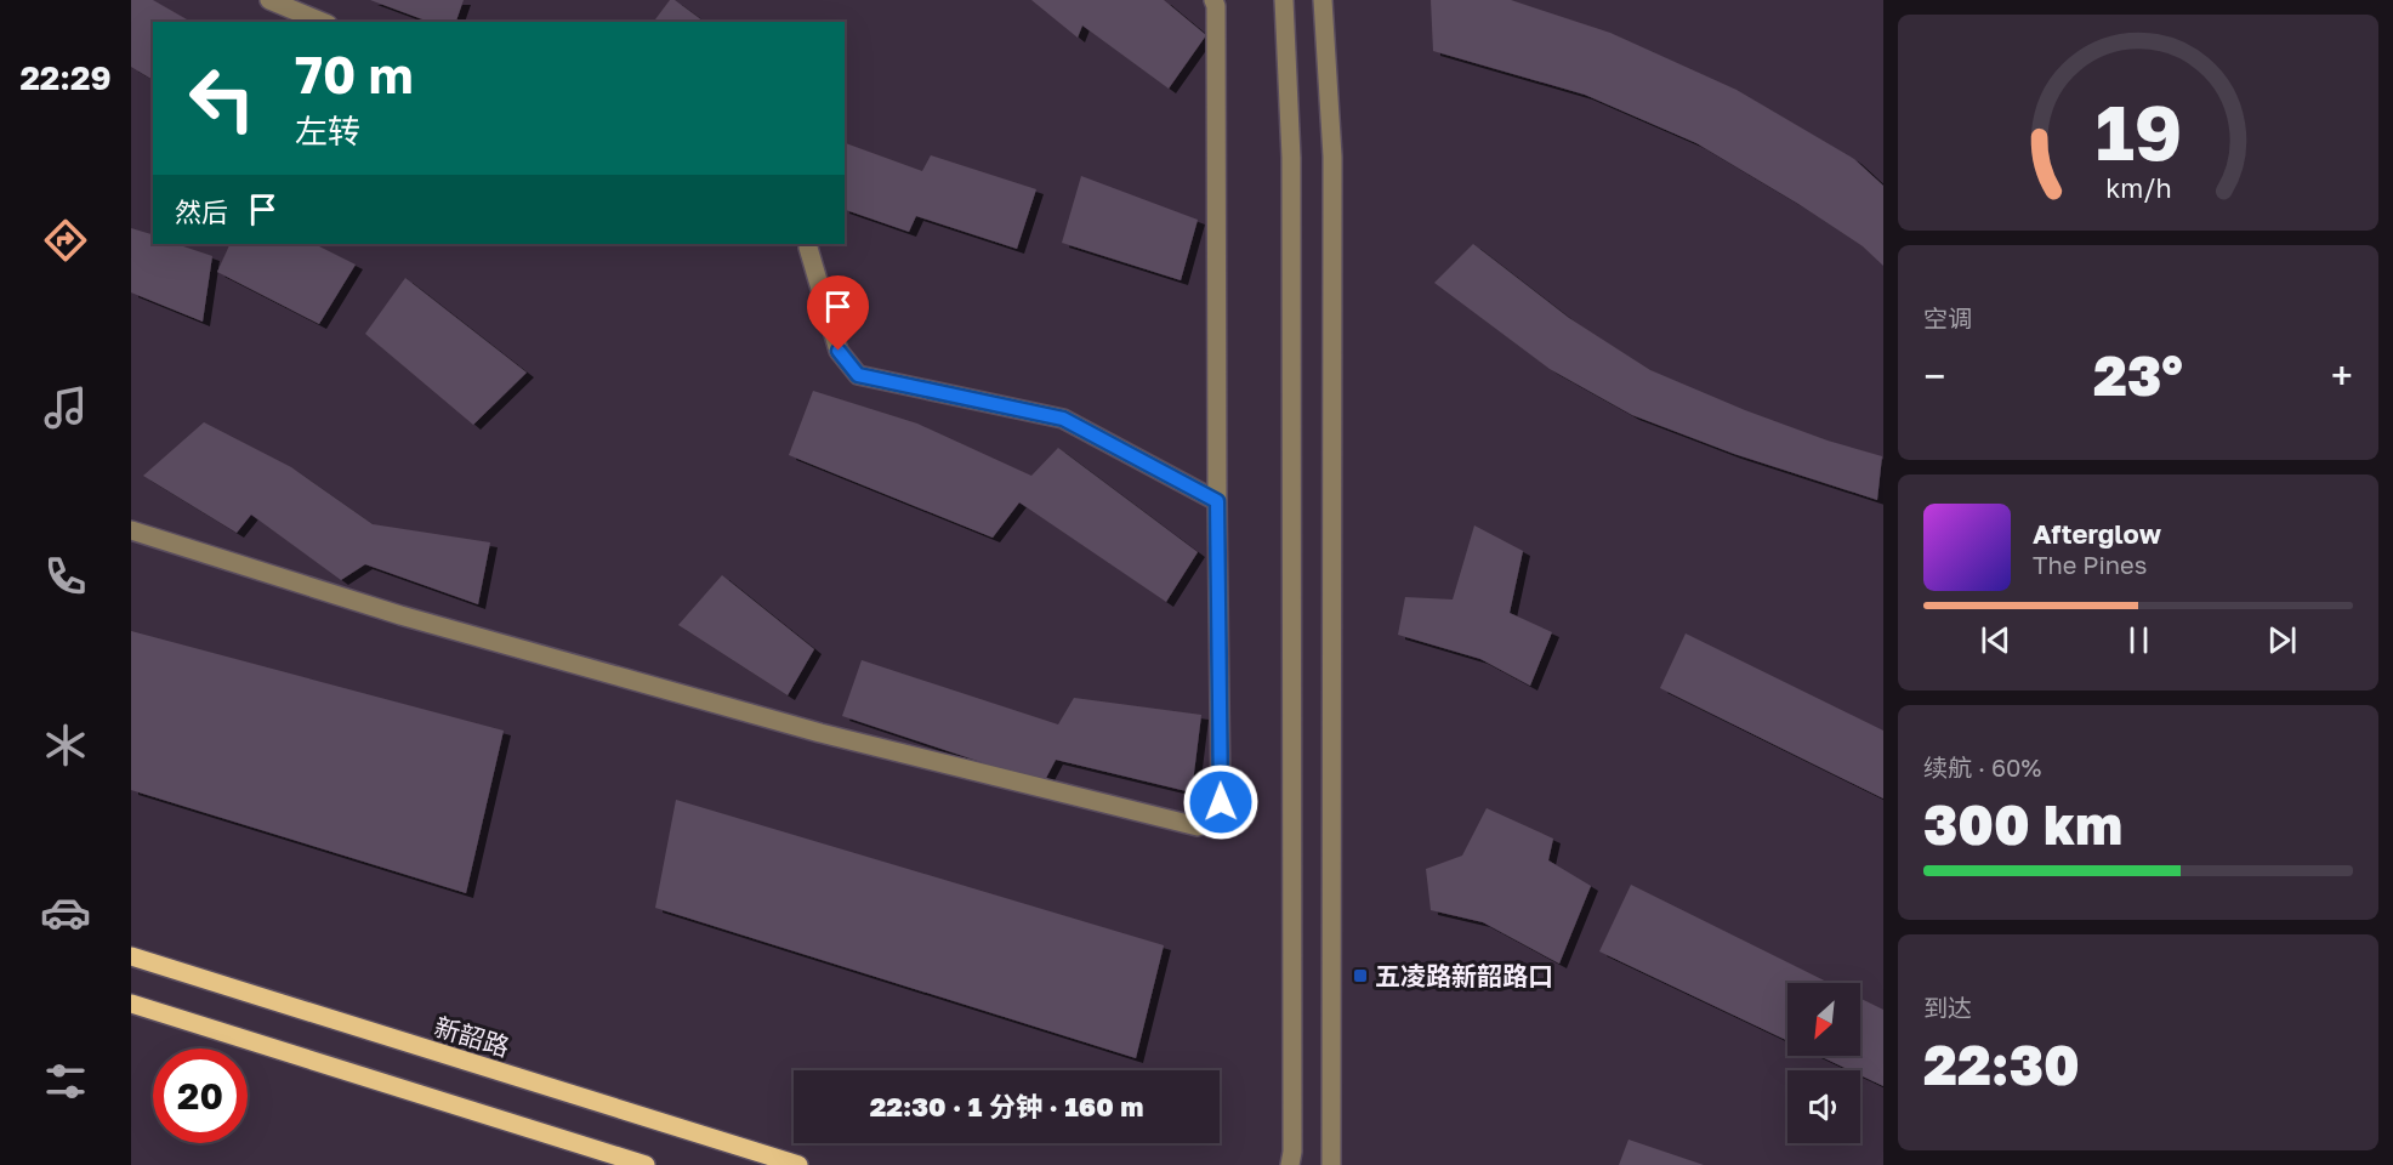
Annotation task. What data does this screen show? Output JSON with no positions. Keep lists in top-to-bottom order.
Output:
{
  "streets": {
    "main road": ["新韶路"]
  },
  "places": {
    "transit": ["五凌路新韶路口"]
  },
  "north": "bottom left",
  "page": {
    "tabs": "22:29",
    "turn": ["70 m", "左转"],
    "then": "然后",
    "tile": [
      "空调",
      ["续航 · 60%", "300 km"],
      ["到达", "22:30"]
    ],
    "heat": ["−", "23°", "+"],
    "song": ["Afterglow", "The Pines"],
    "limit": "20",
    "trip": "22:30 · 1 分钟 · 160 m",
    "gauge": ["19", "km/h"]
  }
}
